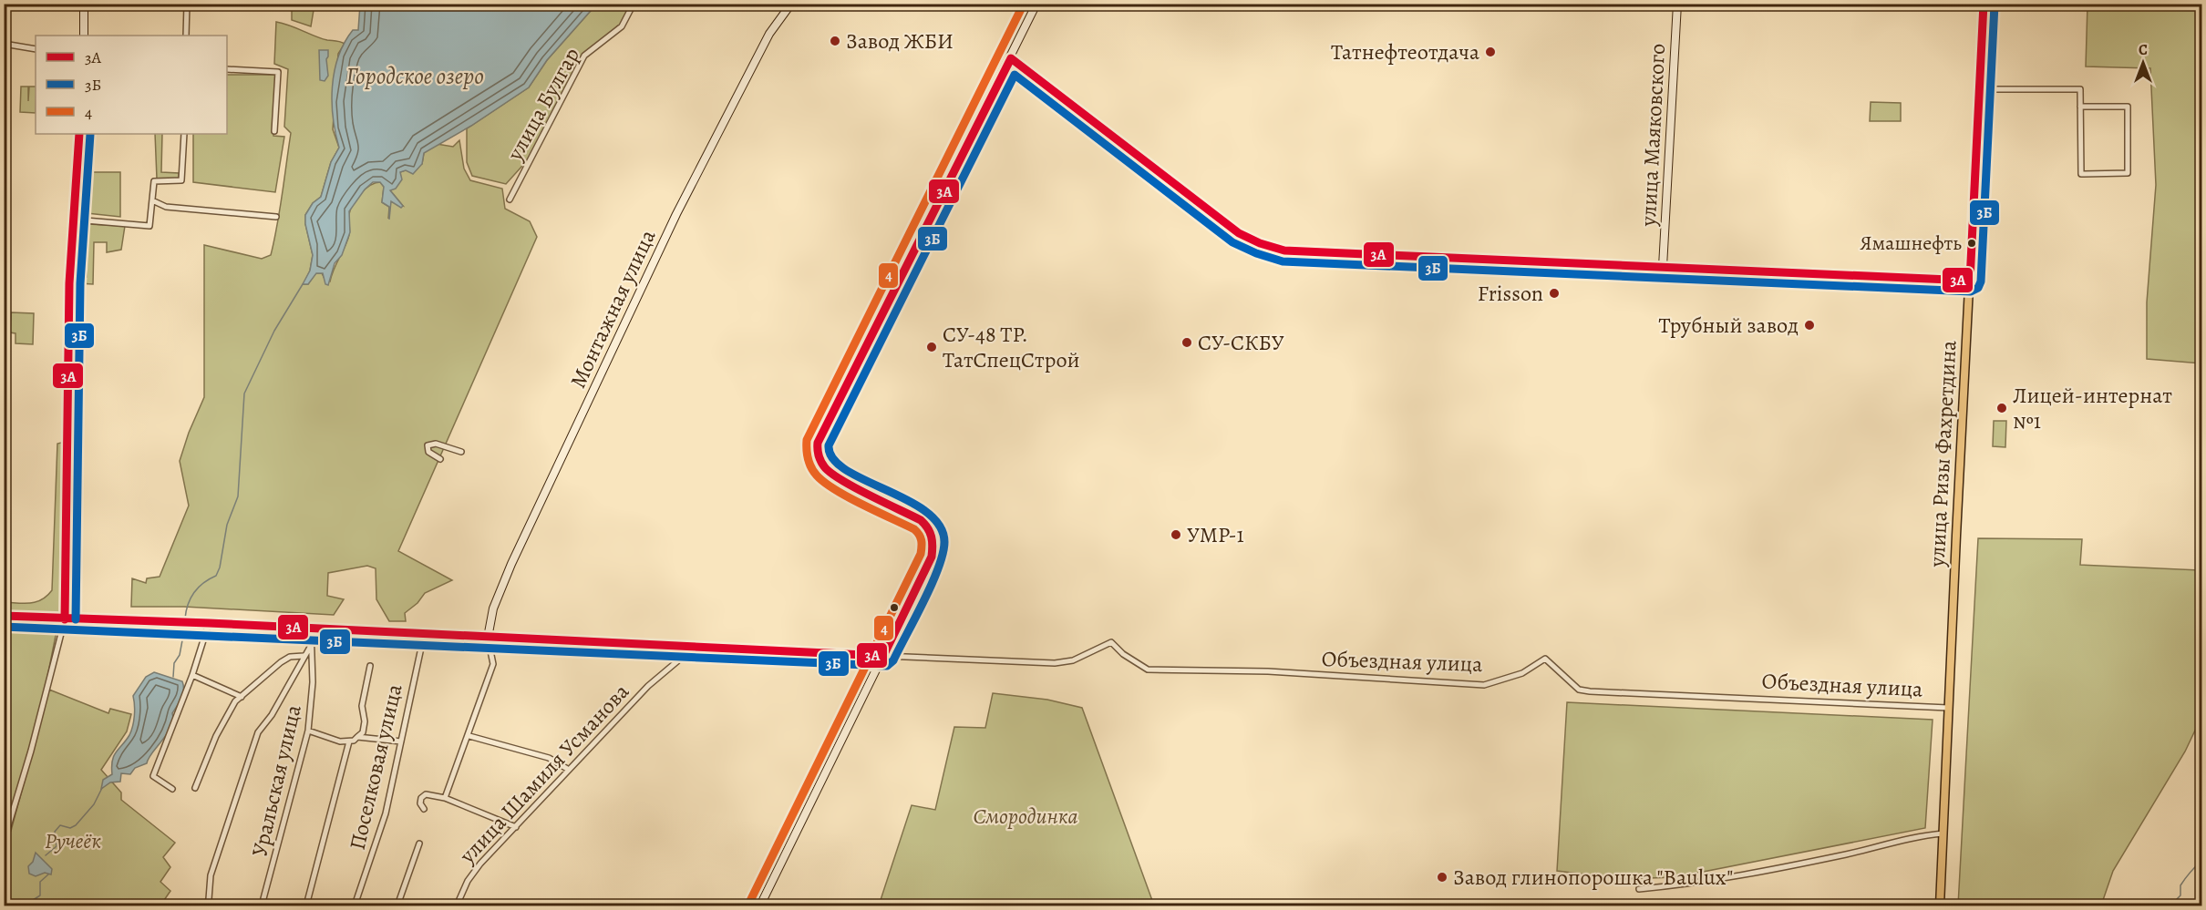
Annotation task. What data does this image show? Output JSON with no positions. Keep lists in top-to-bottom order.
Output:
{
  "streets": {
    "main road": ["улица Ризы Фахретдина"],
    "street": [
      "улица Булгар",
      "улица Маяковского",
      "Монтажная улица",
      "Объездная улица",
      "Поселковая улица",
      "улица Шамиля Усманова",
      "Уральская улица"
    ]
  },
  "crossings": [
    ["улица Ризы Фахретдина", "Объездная улица"]
  ],
  "water": ["Городское озеро"],
  "parks": ["Смородинка", "Ручеёк"],
  "places": [
    "Завод ЖБИ",
    "Татнефтеотдача",
    "Ямашнефть",
    "Frisson",
    "Трубный завод",
    "СУ-СКБУ",
    "СУ-48 ТР. ТатСпецСтрой",
    "Лицей-интернат №1",
    "УМР-1",
    "Завод глинопорошка \"Baulux\""
  ],
  "lines": ["transit line 3А", "transit line 4", "transit line 3Б"],
  "legend": ["3А", "3Б", "4"],
  "north": "top"
}
